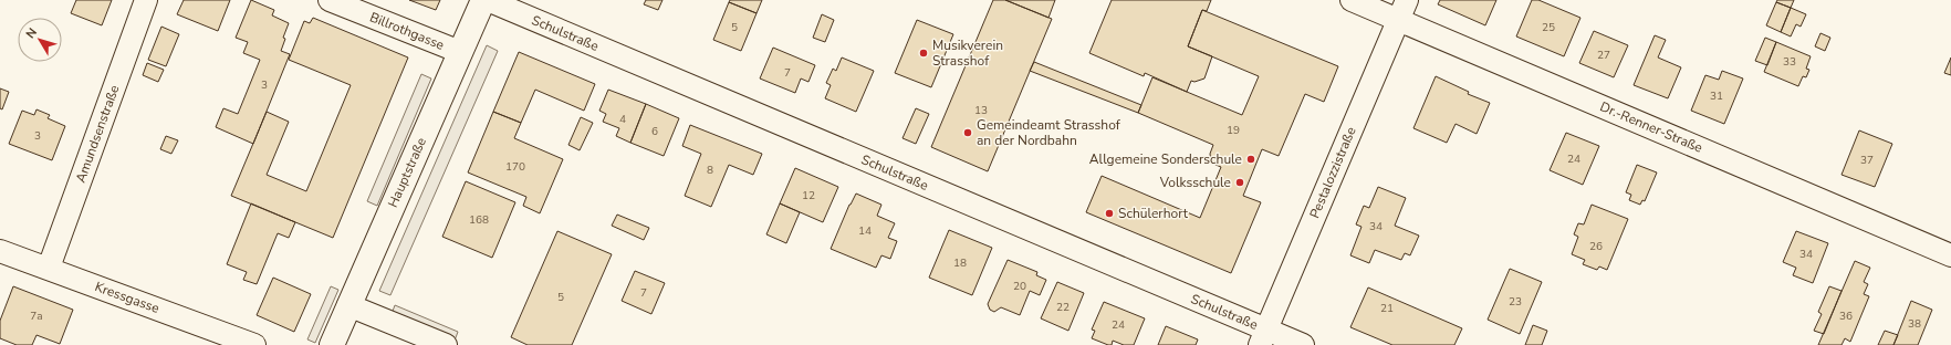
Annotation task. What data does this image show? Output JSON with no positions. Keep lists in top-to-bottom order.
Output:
{
  "streets": {
    "main road": ["Hauptstraße"],
    "street": [
      "Billrothgasse",
      "Schulstraße",
      "Dr.-Renner-Straße",
      "Amundsenstraße",
      "Pestalozzistraße",
      "Kressgasse"
    ]
  },
  "crossings": [
    ["Billrothgasse", "Hauptstraße"],
    ["Schulstraße", "Pestalozzistraße"],
    ["Dr.-Renner-Straße", "Pestalozzistraße"],
    ["Amundsenstraße", "Kressgasse"]
  ],
  "places": [
    "Musikverein Strasshof",
    "Gemeindeamt Strasshof an der Nordbahn",
    "Allgemeine Sonderschule",
    "Volksschule",
    "Schülerhort"
  ],
  "house_numbers": [
    "5",
    "25",
    "27",
    "33",
    "7",
    "3",
    "31",
    "13",
    "4",
    "19",
    "6",
    "3",
    "24",
    "37",
    "170",
    "8",
    "12",
    "168",
    "34",
    "14",
    "26",
    "34",
    "18",
    "20",
    "7",
    "5",
    "23",
    "22",
    "21",
    "7a",
    "36",
    "38",
    "24"
  ],
  "north": "top left"
}
